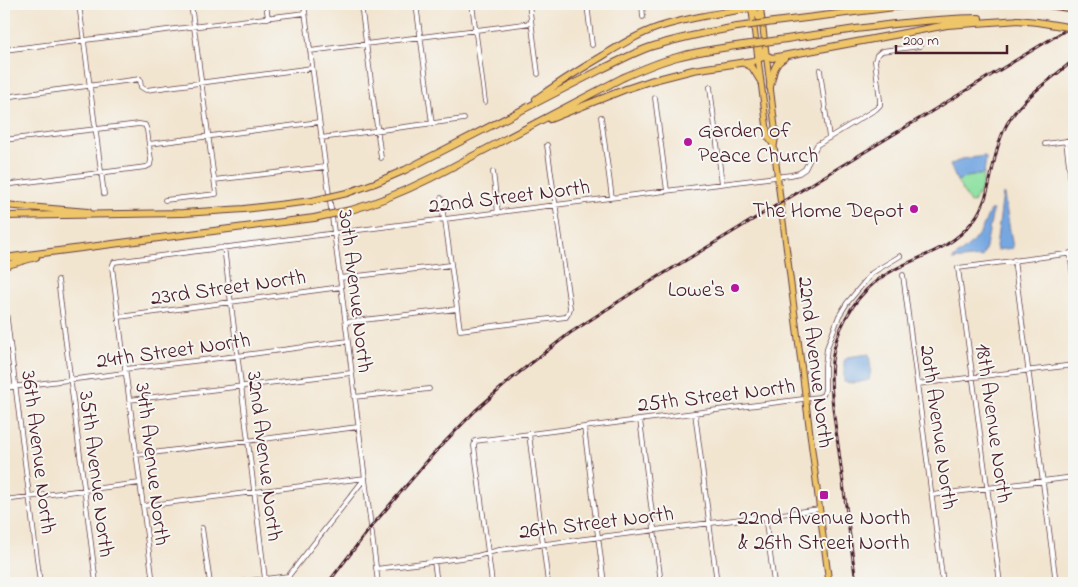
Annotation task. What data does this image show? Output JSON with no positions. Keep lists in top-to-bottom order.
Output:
{
  "streets": {
    "main road": ["22nd Avenue North"],
    "street": [
      "22nd Street North",
      "23rd Street North",
      "30th Avenue North",
      "24th Street North",
      "25th Street North",
      "18th Avenue North",
      "20th Avenue North",
      "36th Avenue North",
      "32nd Avenue North",
      "34th Avenue North",
      "35th Avenue North",
      "26th Street North"
    ]
  },
  "crossings": [
    ["22nd Street North", "30th Avenue North"],
    ["22nd Street North", "22nd Avenue North"],
    ["22nd Street North", "32nd Avenue North"],
    ["22nd Street North", "34th Avenue North"],
    ["23rd Street North", "30th Avenue North"],
    ["23rd Street North", "32nd Avenue North"],
    ["23rd Street North", "34th Avenue North"],
    ["30th Avenue North", "24th Street North"],
    ["30th Avenue North", "26th Street North"],
    ["24th Street North", "36th Avenue North"],
    ["24th Street North", "32nd Avenue North"],
    ["24th Street North", "34th Avenue North"],
    ["24th Street North", "35th Avenue North"],
    ["22nd Avenue North", "25th Street North"],
    ["22nd Avenue North", "26th Street North"],
    ["25th Street North", "26th Street North"]
  ],
  "places": {
    "other": ["Garden of Peace Church", "The Home Depot", "Lowe's"],
    "transit": ["22nd Avenue North & 26th Street North"]
  },
  "scale_bar": "200 m"
}
